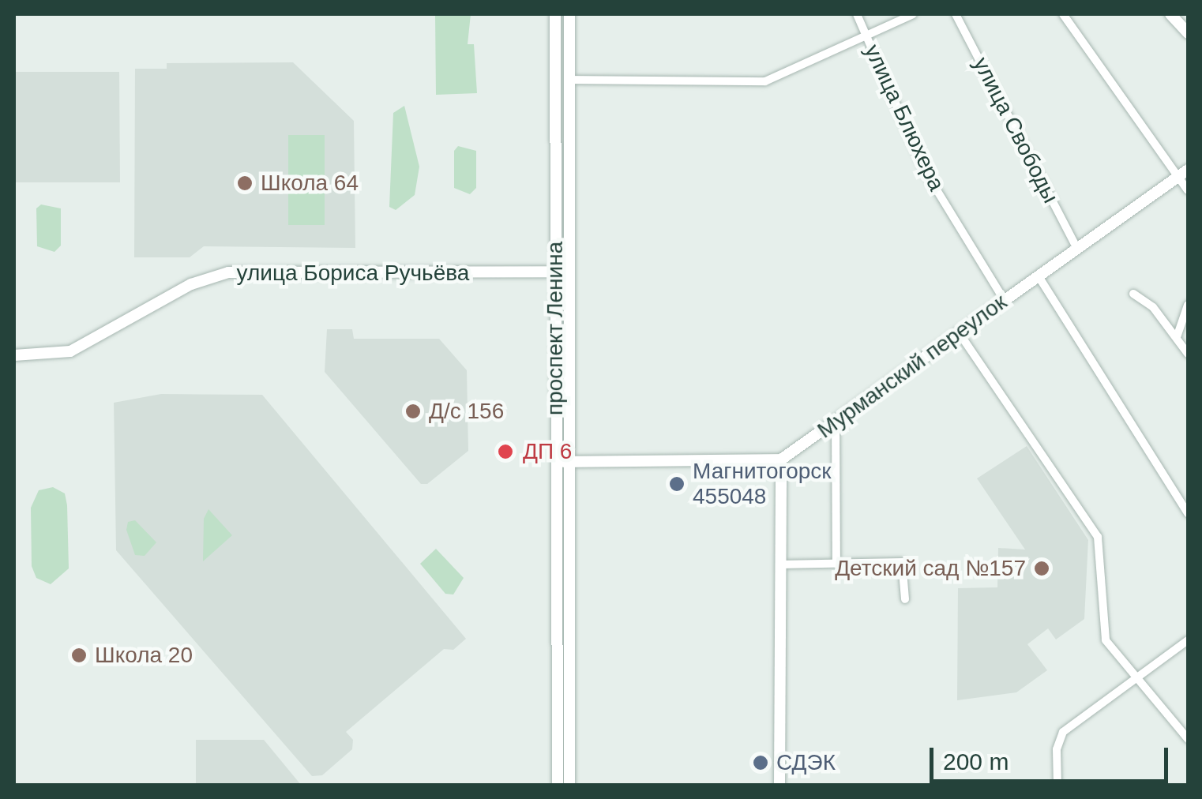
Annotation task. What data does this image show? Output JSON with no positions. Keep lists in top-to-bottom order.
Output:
{
  "streets": {
    "street": [
      "улица Блюхера",
      "улица Свободы",
      "улица Бориса Ручьёва",
      "проспект Ленина",
      "Мурманский переулок"
    ]
  },
  "crossings": [
    ["улица Блюхера", "Мурманский переулок"],
    ["улица Свободы", "Мурманский переулок"],
    ["улица Бориса Ручьёва", "проспект Ленина"]
  ],
  "places": [
    "Школа 64",
    "Д/с 156",
    "ДП 6",
    "Магнитогорск 455048",
    "Детский сад №157",
    "Школа 20",
    "СДЭК"
  ],
  "scale_bar": "200 m"
}
